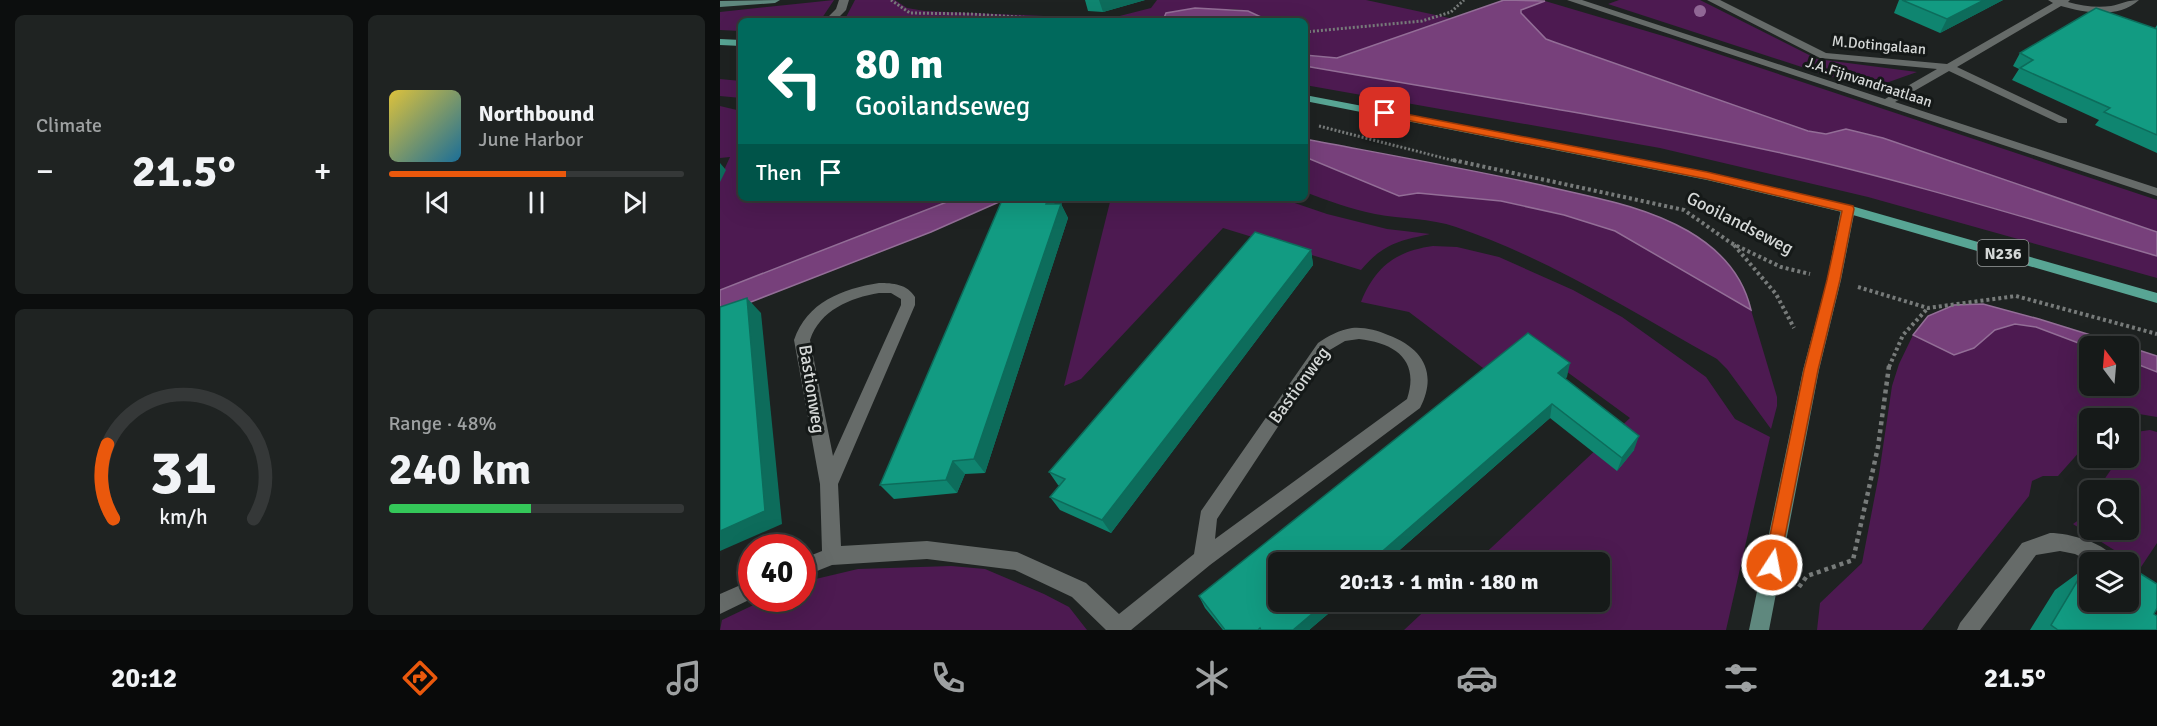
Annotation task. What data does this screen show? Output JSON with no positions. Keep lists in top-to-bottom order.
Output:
{
  "streets": {
    "main road": ["Gooilandseweg", "N236"],
    "street": ["M.Dotingalaan", "J.A.Fijnvandraatlaan", "Bastionweg"]
  },
  "crossings": [
    ["M.Dotingalaan", "J.A.Fijnvandraatlaan"]
  ],
  "north": "top",
  "page": {
    "tile": [
      "Climate",
      ["Range · 48%", "240 km"]
    ],
    "turn": ["80 m", "Gooilandseweg"],
    "song": ["Northbound", "June Harbor"],
    "then": "Then",
    "heat": ["−", "21.5°", "+"],
    "limit": "40",
    "trip": "20:13 · 1 min · 180 m",
    "tabs": ["20:12", "21.5°"],
    "gauge": ["31", "km/h"]
  }
}
